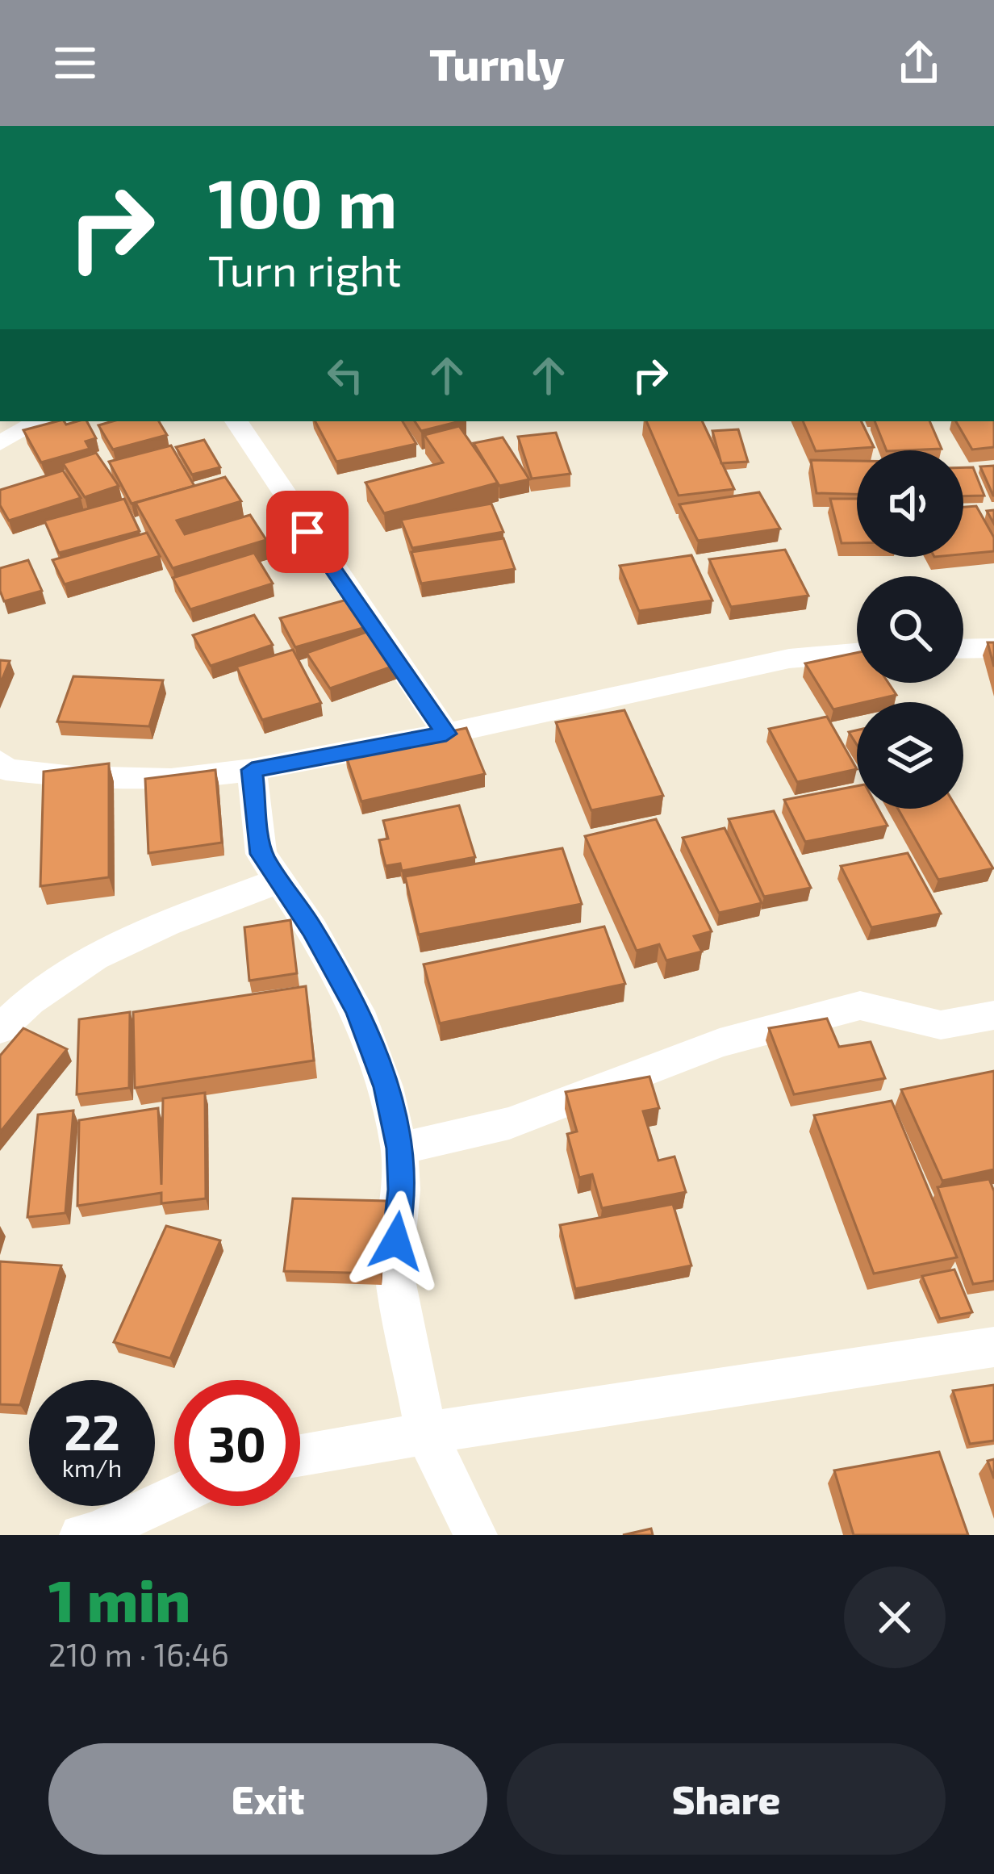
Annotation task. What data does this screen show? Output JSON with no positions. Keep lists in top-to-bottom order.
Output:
{
  "page": {
    "header": "Turnly",
    "turn": ["100 m", "Turn right"],
    "speed": "22 km/h",
    "limit": "30",
    "heading": ["1 min", "210 m · 16:46"],
    "buttons": ["Exit", "Share"]
  }
}
